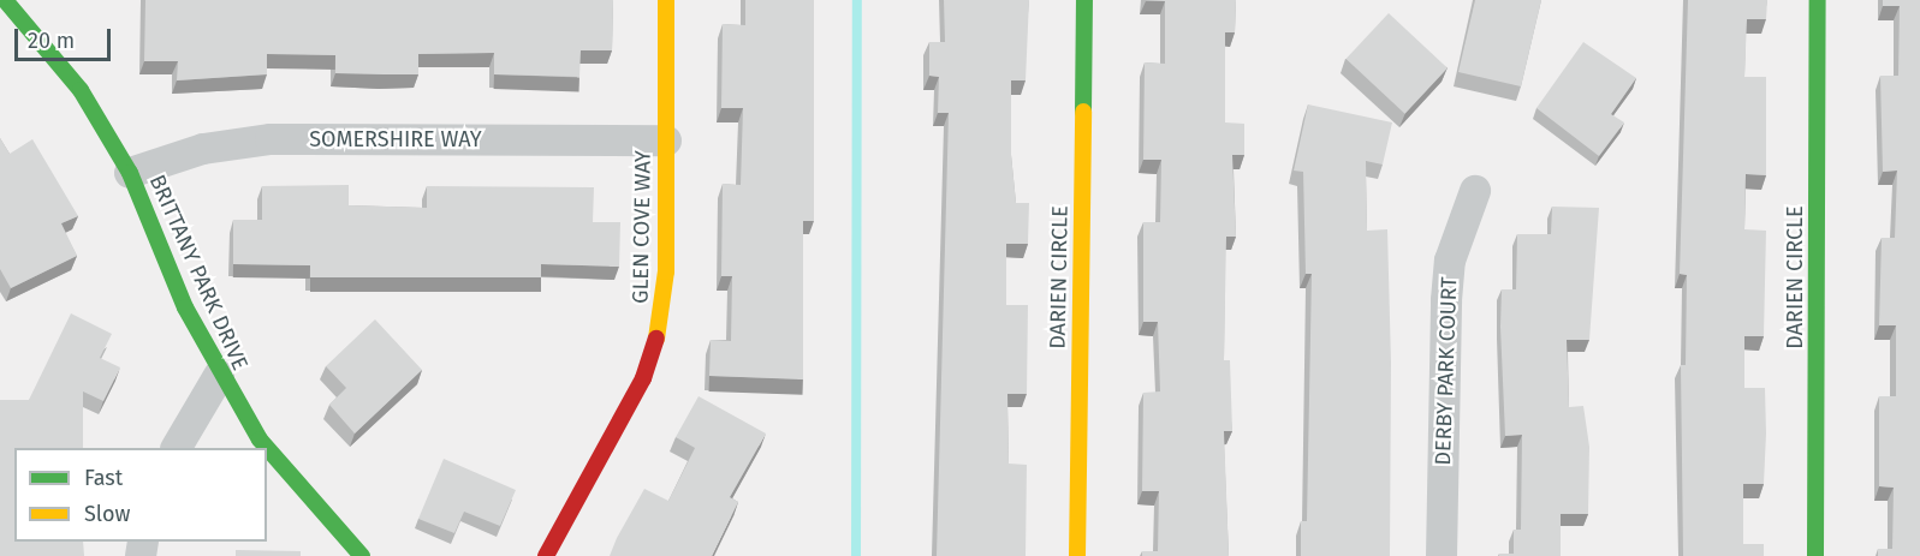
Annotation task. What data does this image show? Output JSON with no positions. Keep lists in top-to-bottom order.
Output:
{
  "streets": {
    "street": [
      "SOMERSHIRE WAY",
      "GLEN COVE WAY",
      "BRITTANY PARK DRIVE",
      "DARIEN CIRCLE",
      "DERBY PARK COURT"
    ]
  },
  "crossings": [
    ["SOMERSHIRE WAY", "GLEN COVE WAY"],
    ["SOMERSHIRE WAY", "BRITTANY PARK DRIVE"]
  ],
  "legend": ["Fast", "Slow"],
  "scale_bar": "20 m"
}
